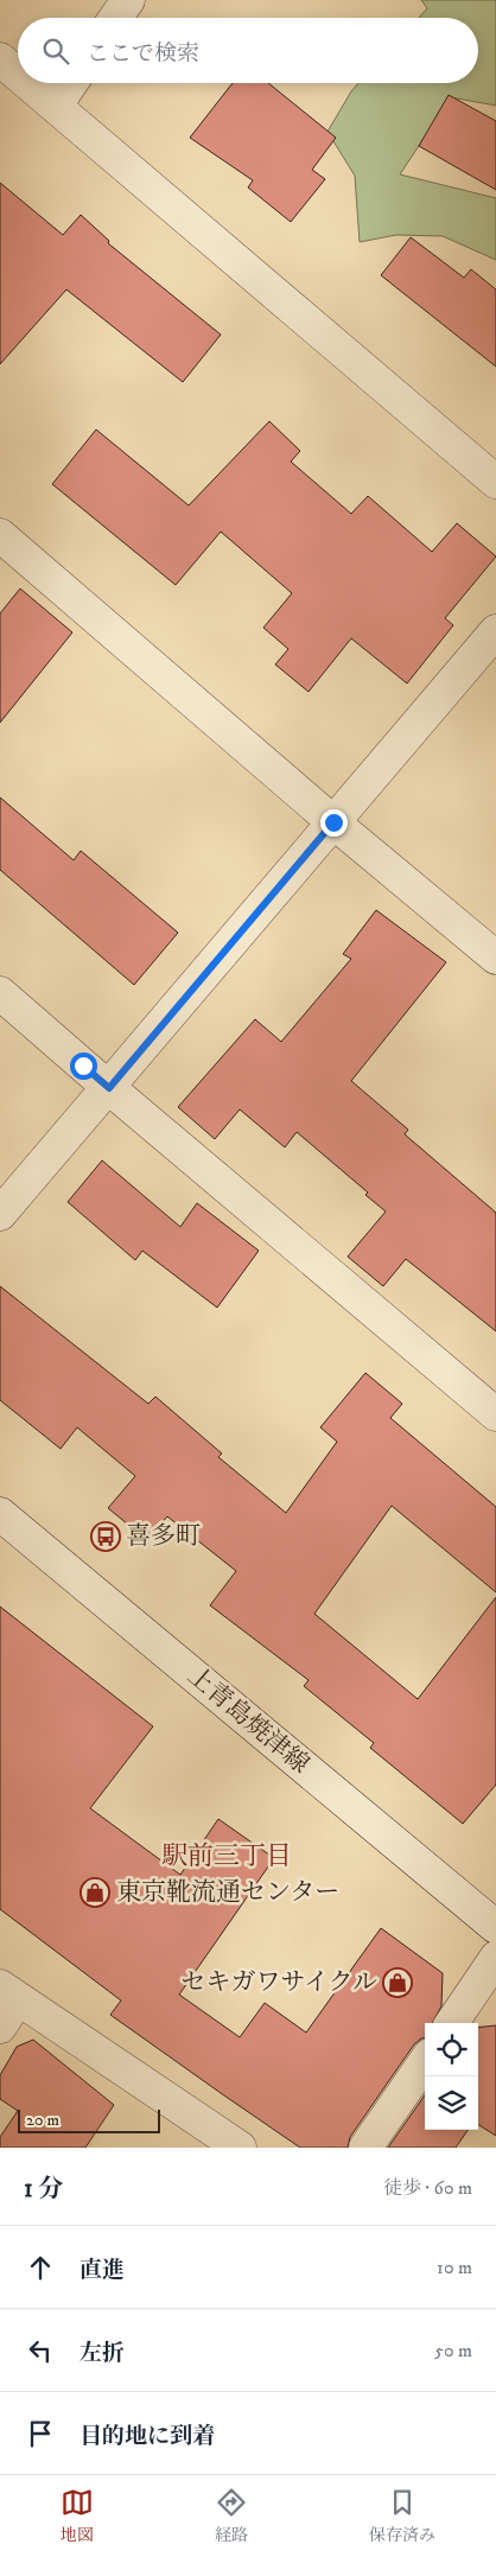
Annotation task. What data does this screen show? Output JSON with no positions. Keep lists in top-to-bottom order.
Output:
{
  "streets": {
    "street": ["上青島焼津線"]
  },
  "districts": ["駅前三丁目"],
  "places": {
    "bus stop": ["喜多町"],
    "shop": ["東京靴流通センター", "セキガワサイクル"]
  },
  "scale_bar": "20 m",
  "page": {
    "search": "ここで検索",
    "scale": "20 m",
    "heading": ["1 分", "徒歩 · 60 m"],
    "list": [
      ["直進", "10 m"],
      ["左折", "50 m"],
      "目的地に到着"
    ],
    "nav": ["地図", "経路", "保存済み"]
  }
}
